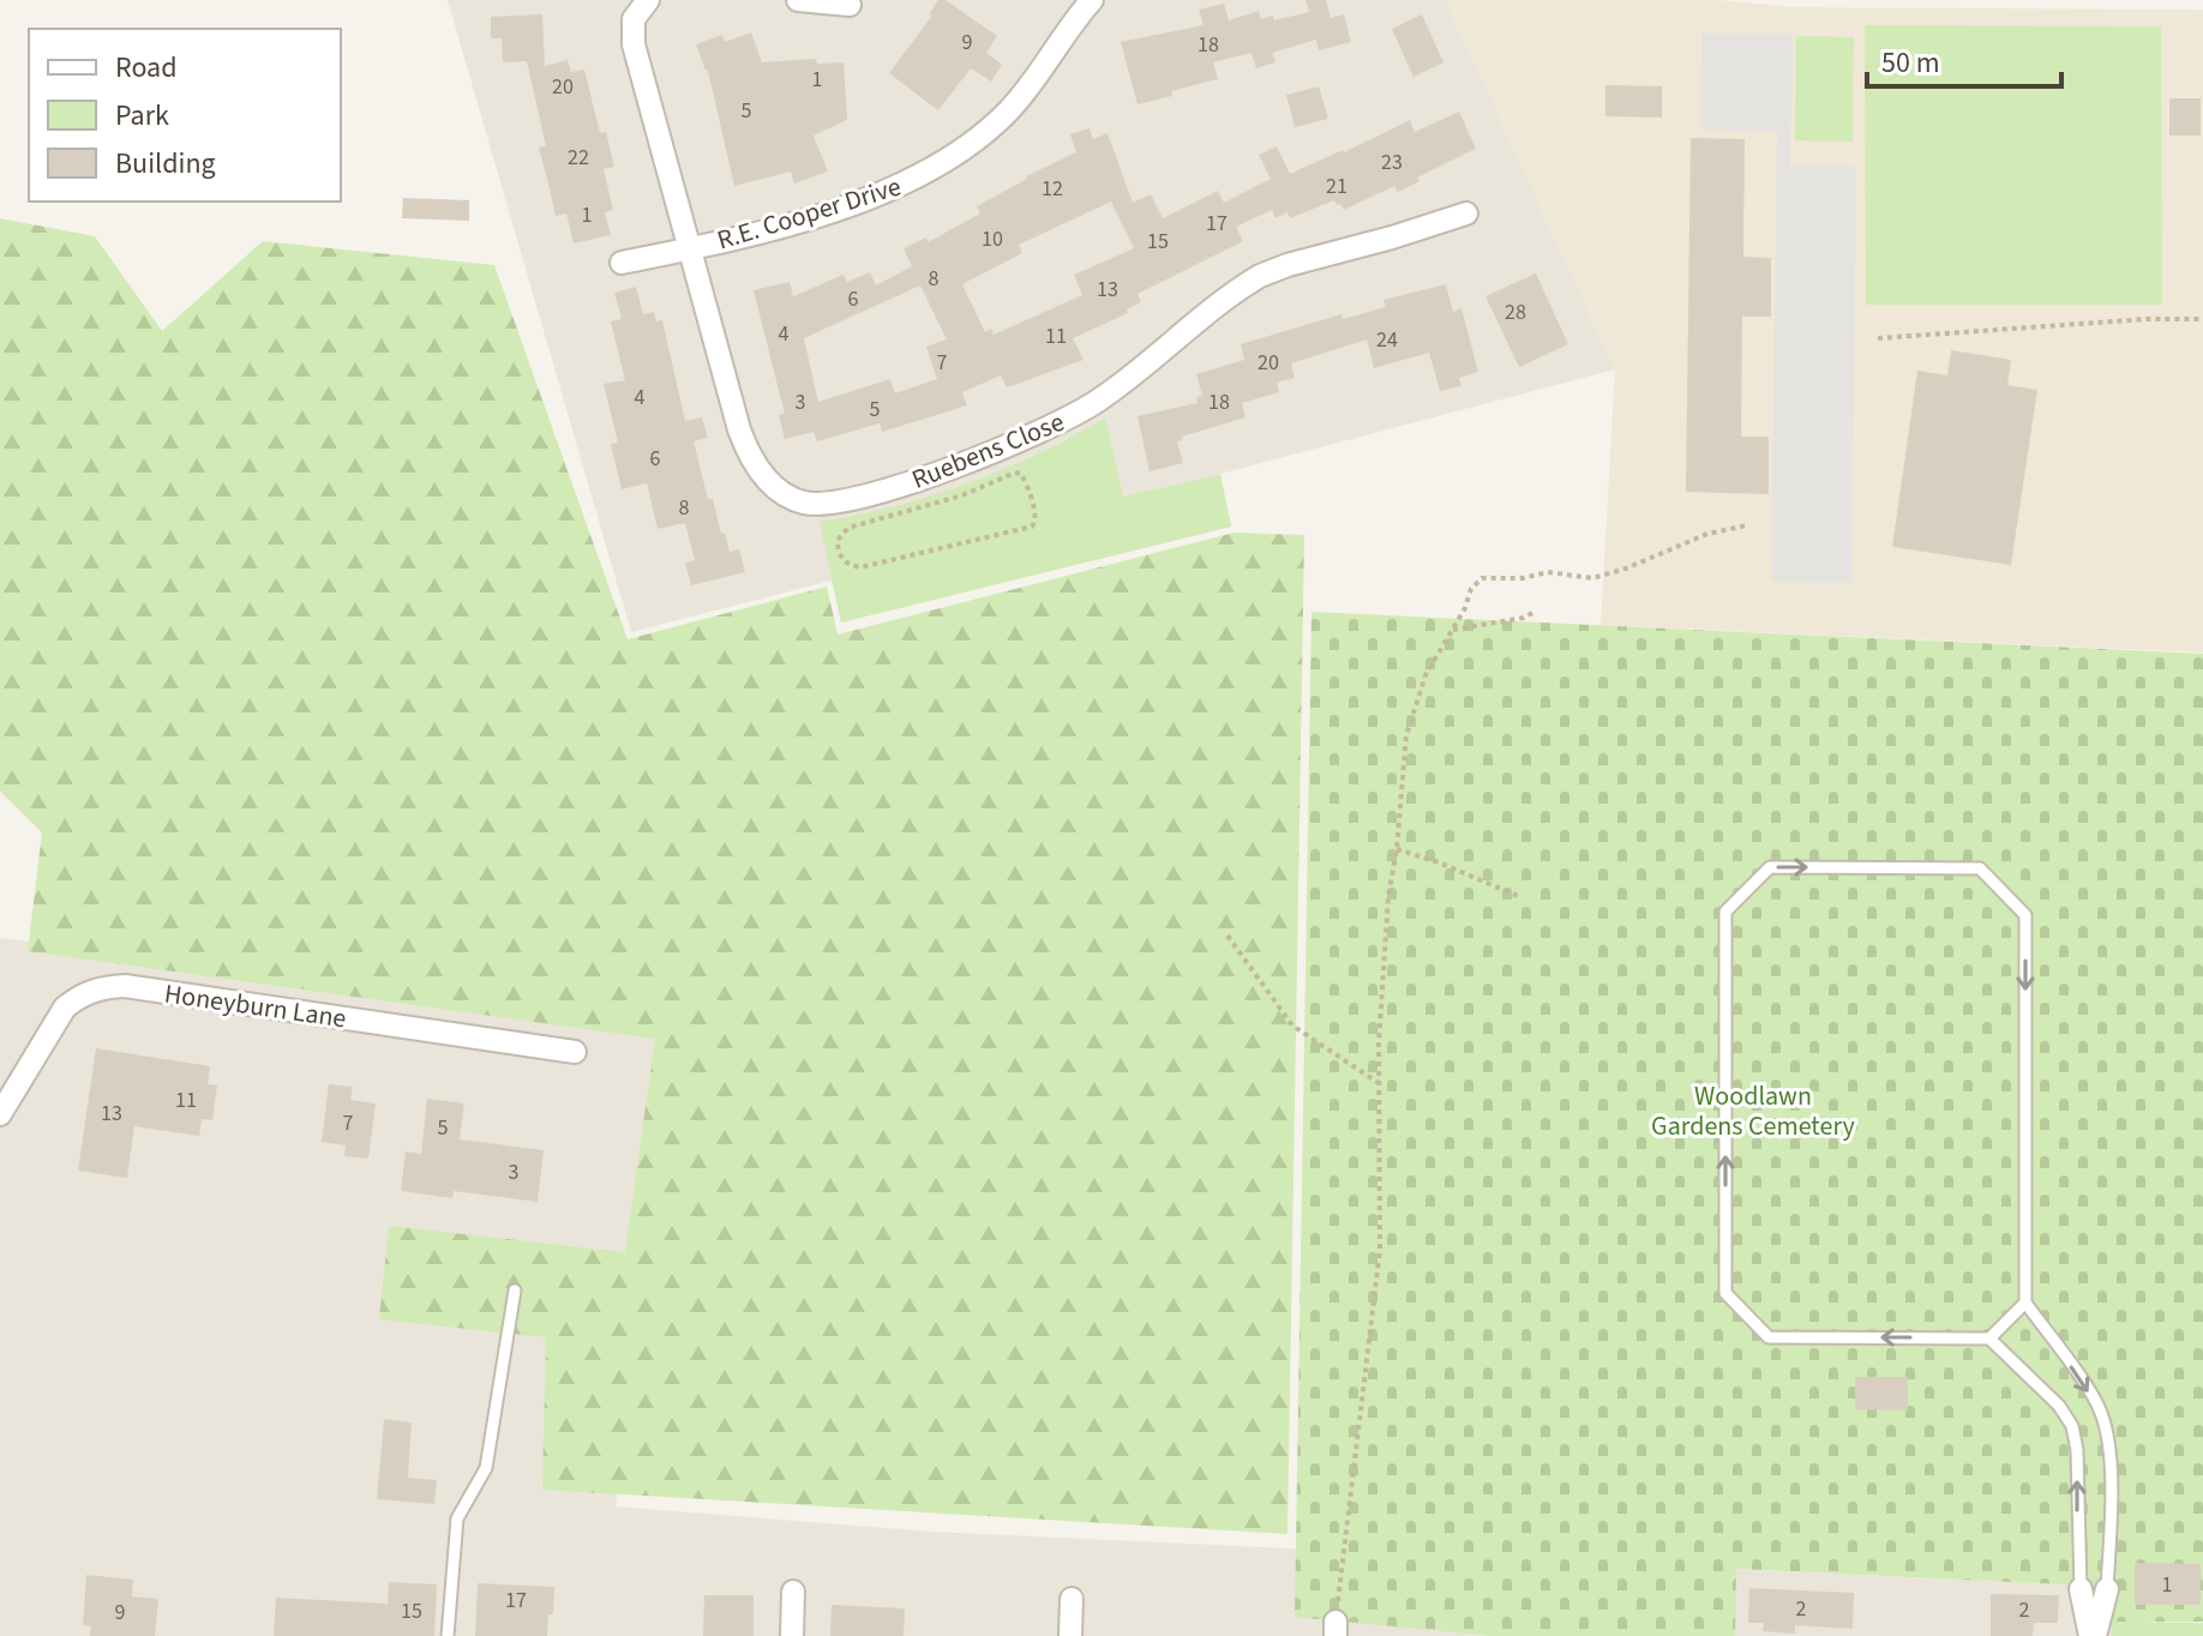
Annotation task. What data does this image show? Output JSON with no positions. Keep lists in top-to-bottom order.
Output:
{
  "streets": {
    "street": ["R.E. Cooper Drive", "Ruebens Close", "Honeyburn Lane"]
  },
  "crossings": [
    ["R.E. Cooper Drive", "Ruebens Close"]
  ],
  "parks": ["Woodlawn Gardens Cemetery"],
  "house_numbers": [
    "9",
    "18",
    "1",
    "20",
    "5",
    "22",
    "23",
    "21",
    "12",
    "1",
    "17",
    "10",
    "15",
    "8",
    "13",
    "6",
    "28",
    "4",
    "11",
    "24",
    "7",
    "20",
    "4",
    "3",
    "18",
    "5",
    "6",
    "8",
    "11",
    "13",
    "7",
    "5",
    "3",
    "1",
    "17",
    "2",
    "2",
    "15",
    "9"
  ],
  "legend": ["Road", "Park", "Building"],
  "scale_bar": "50 m"
}
